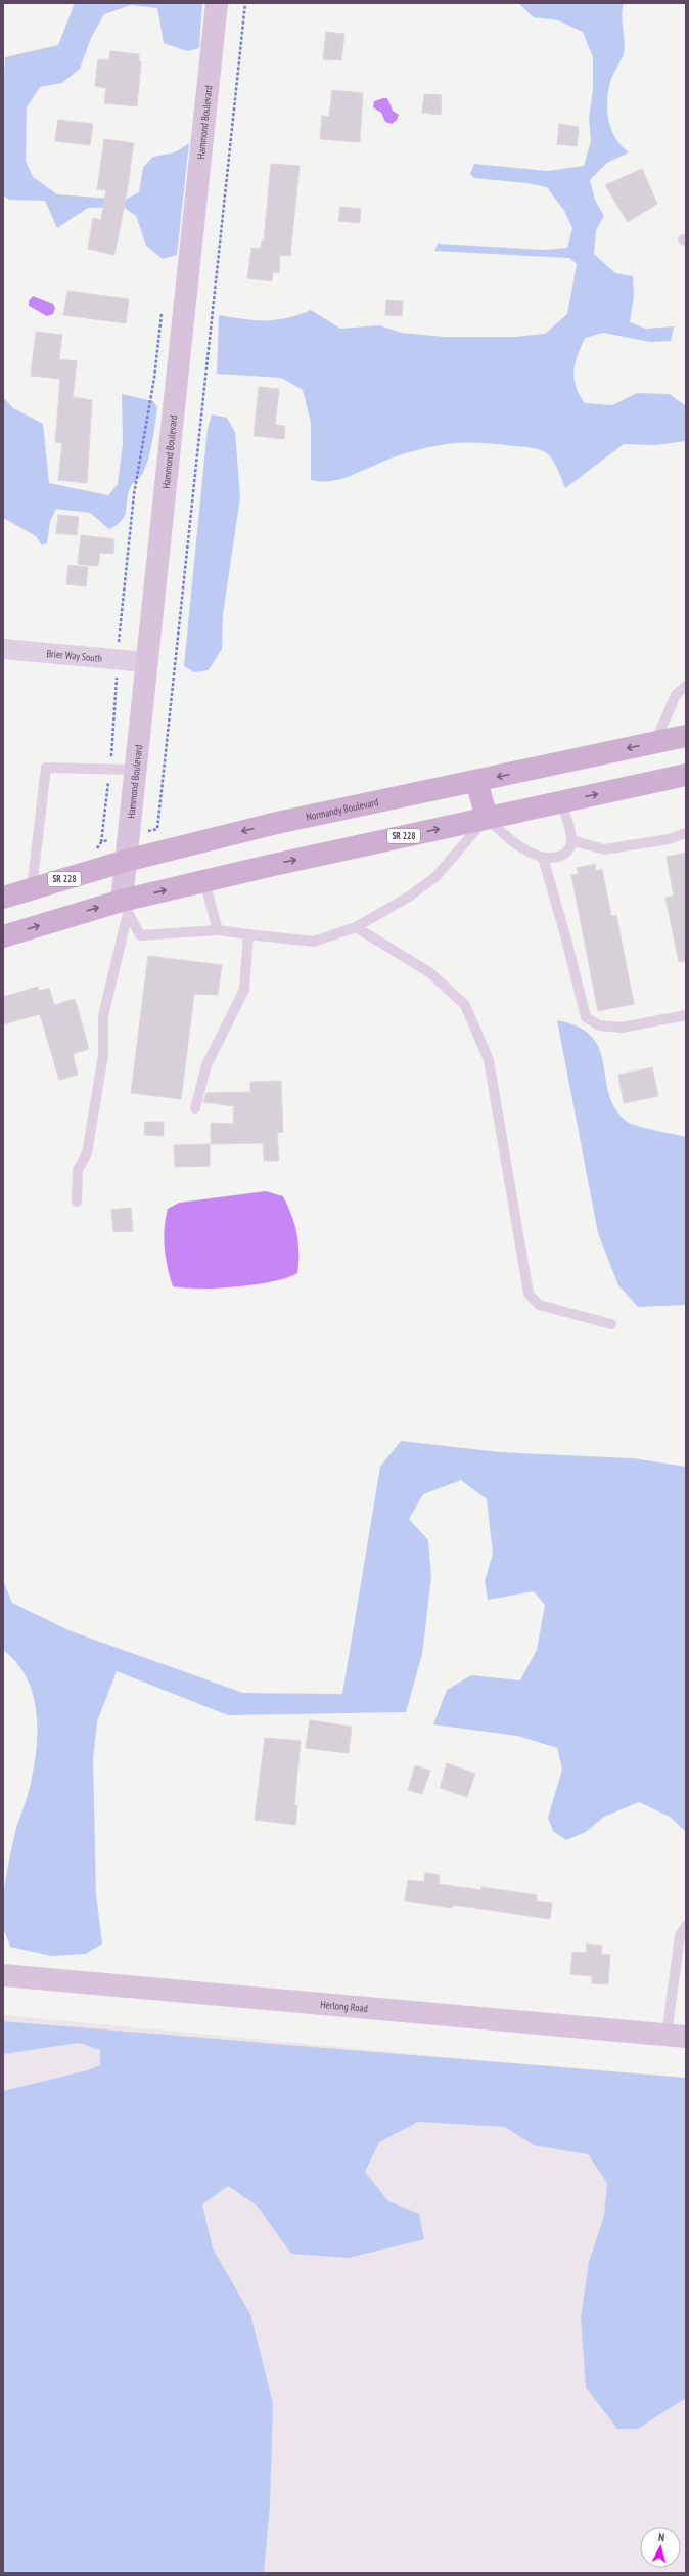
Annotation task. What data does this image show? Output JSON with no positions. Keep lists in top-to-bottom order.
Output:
{
  "streets": {
    "main road": ["Normandy Boulevard", "SR 228"],
    "street": ["Hammond Boulevard", "Brier Way South", "Herlong Road"]
  },
  "crossings": [
    ["Hammond Boulevard", "Brier Way South"],
    ["Hammond Boulevard", "Normandy Boulevard"],
    ["Hammond Boulevard", "SR 228"]
  ],
  "north": "top"
}
